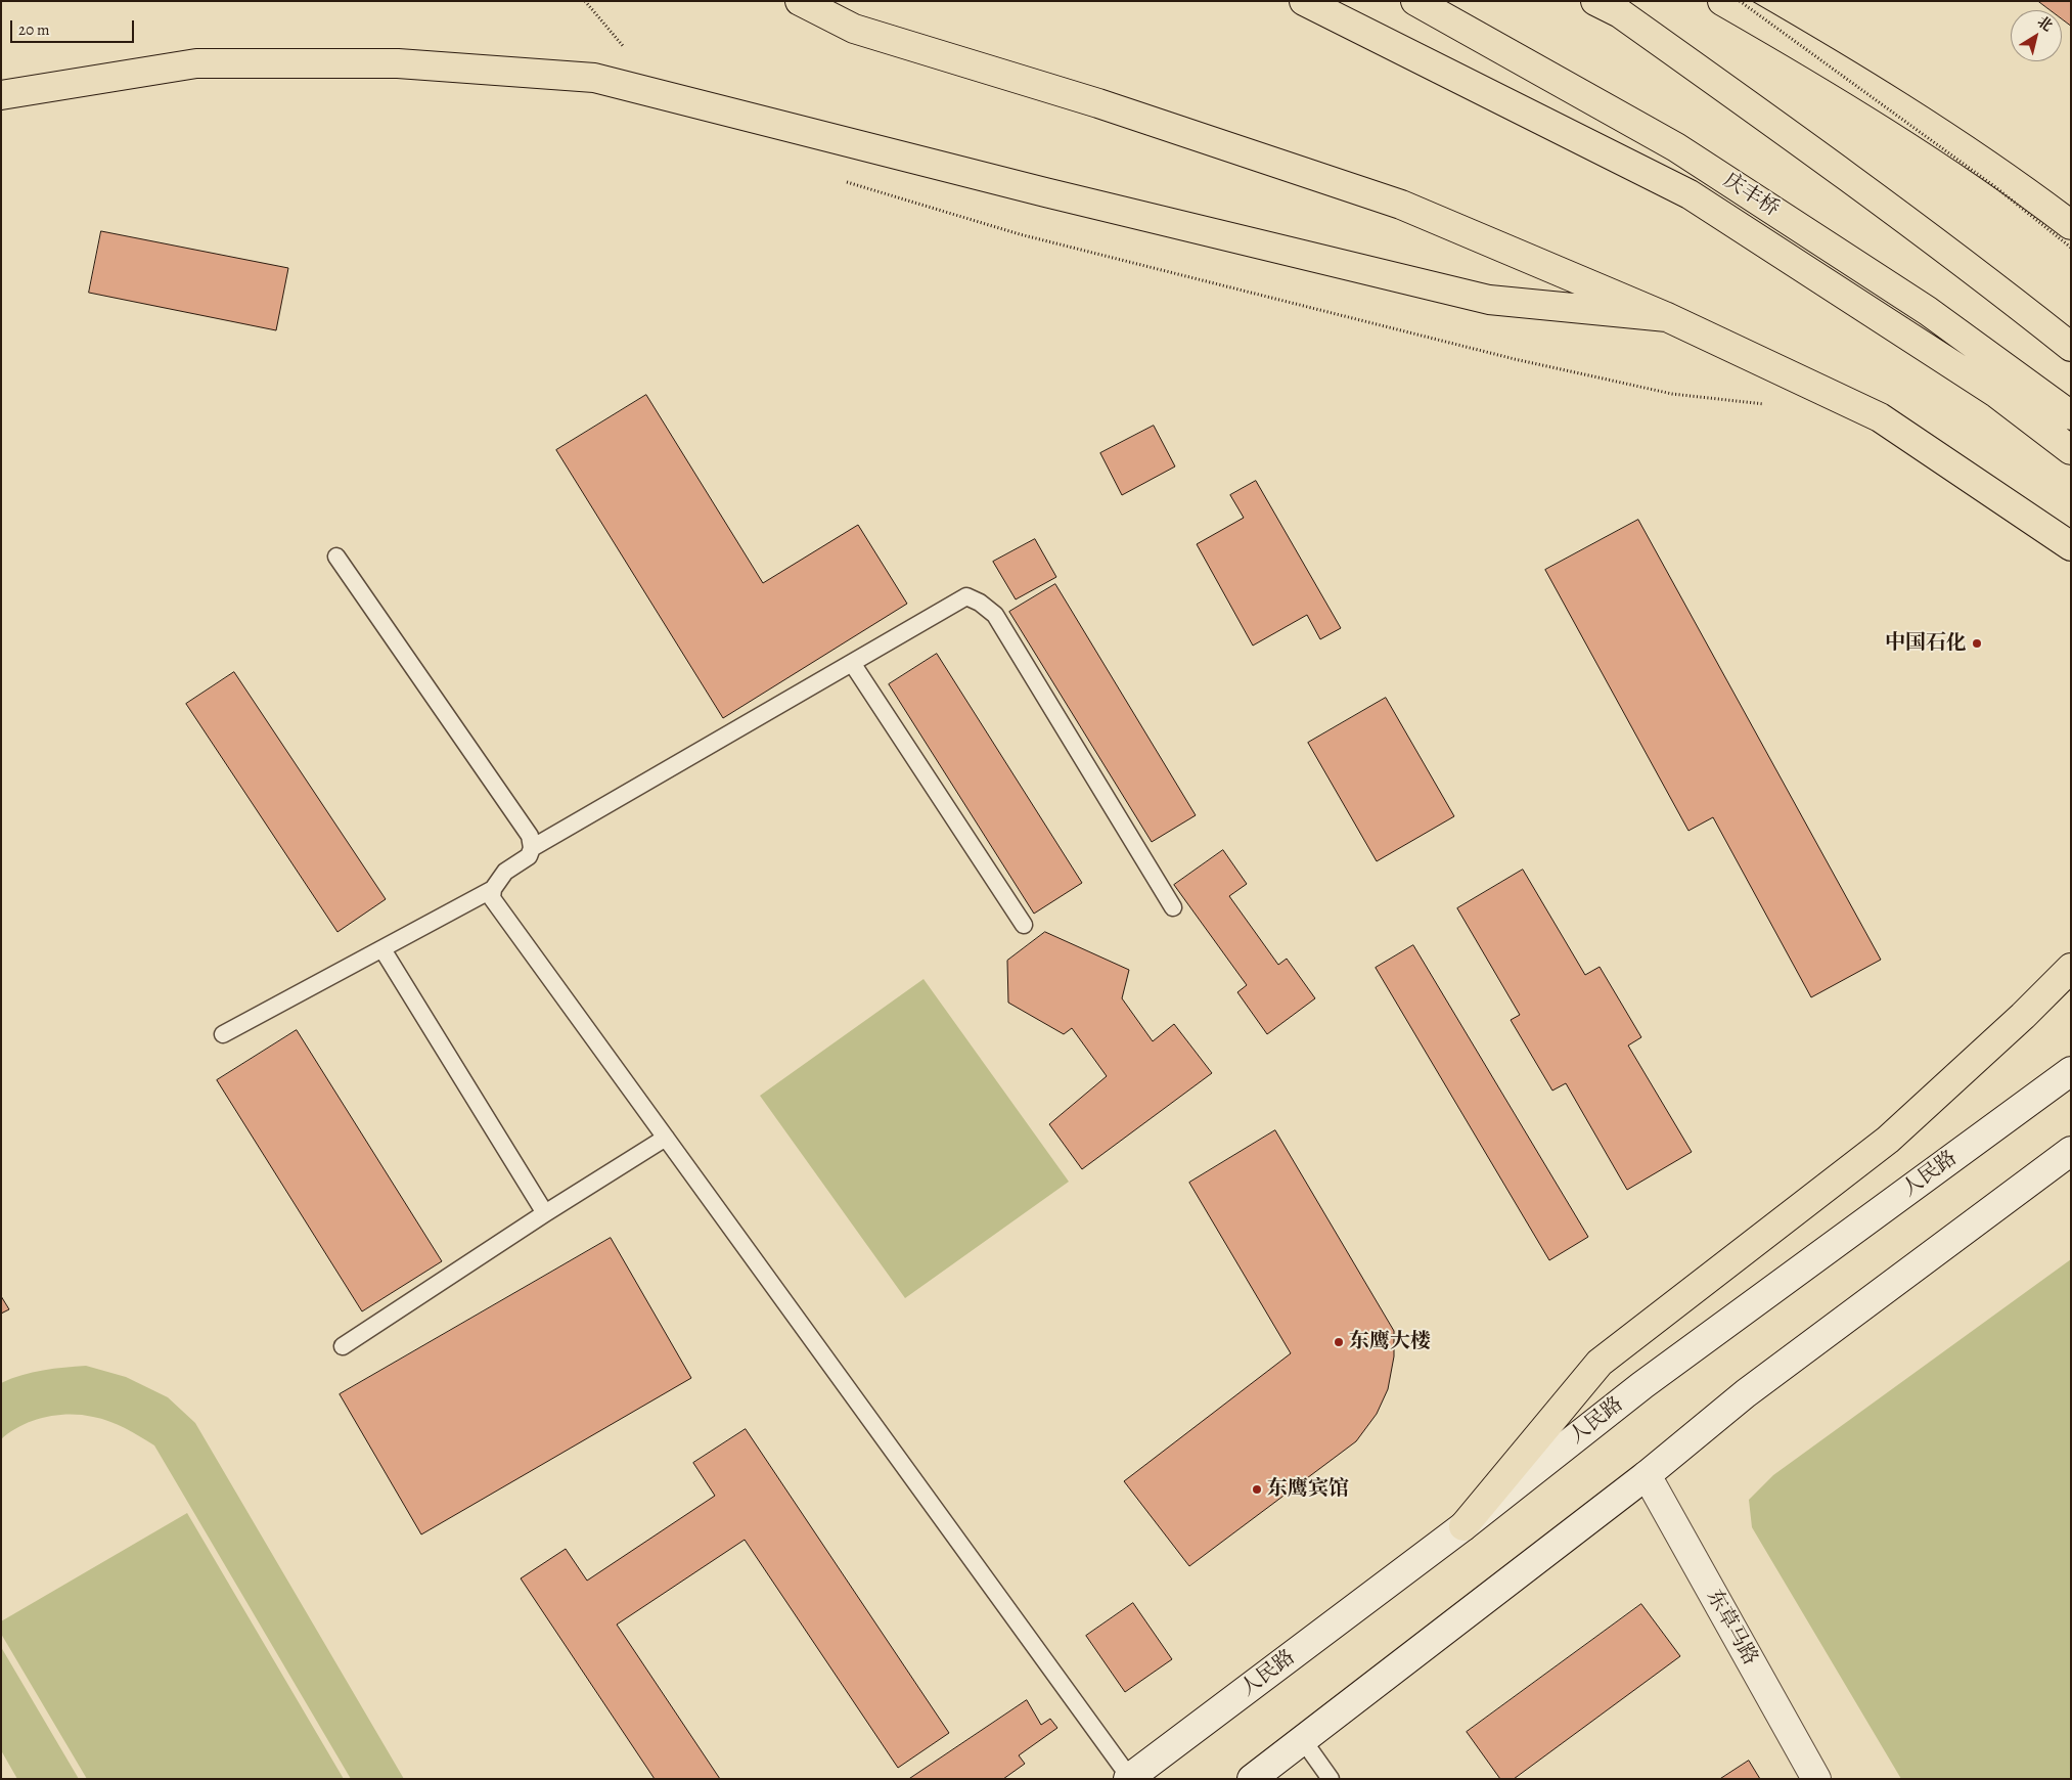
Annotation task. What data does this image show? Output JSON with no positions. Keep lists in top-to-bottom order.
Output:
{
  "streets": {
    "main road": ["庆丰桥", "人民路", "东草马路"]
  },
  "places": ["中国石化", "东鹰大楼", "东鹰宾馆"],
  "scale_bar": "20 m",
  "north": "top right"
}
